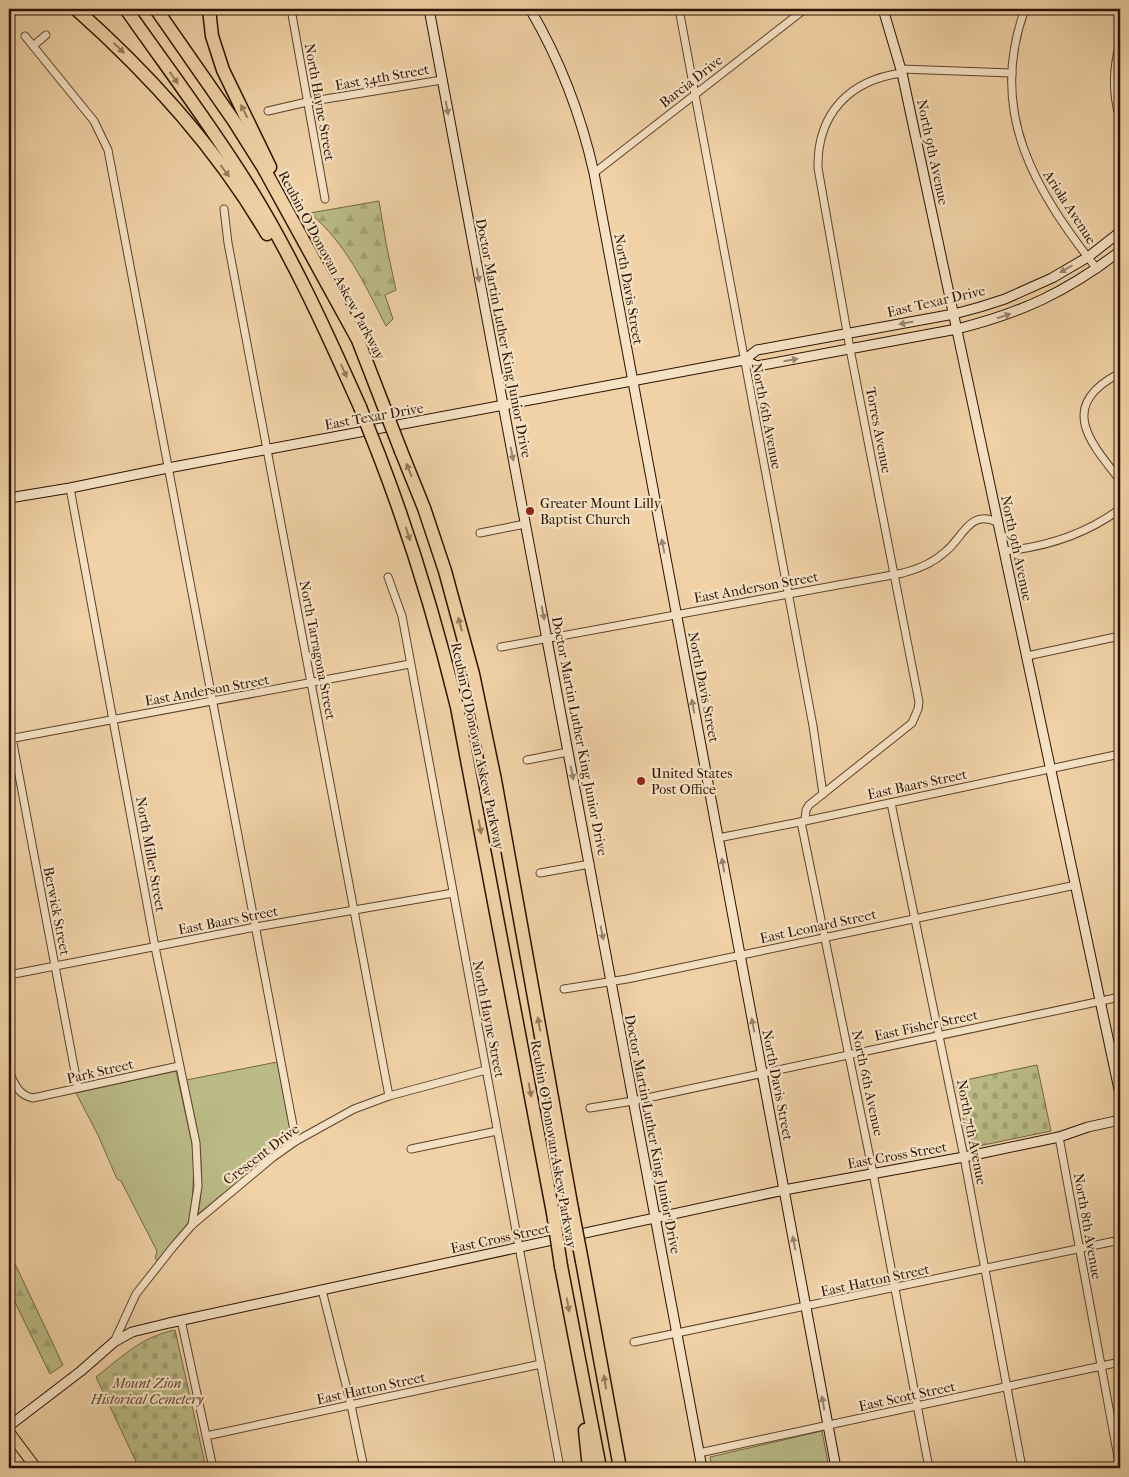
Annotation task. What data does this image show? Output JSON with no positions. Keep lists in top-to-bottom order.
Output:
{
  "streets": {
    "highway": ["Reubin O'Donovan Askew Parkway"],
    "main road": [
      "North 9th Avenue",
      "North Davis Street",
      "East Texar Drive",
      "Doctor Martin Luther King Junior Drive",
      "East Cross Street"
    ],
    "street": [
      "East 34th Street",
      "Barcia Drive",
      "North Hayne Street",
      "Ariola Avenue",
      "North 6th Avenue",
      "Torres Avenue",
      "East Anderson Street",
      "North Tarragona Street",
      "East Baars Street",
      "North Miller Street",
      "Berwick Street",
      "East Leonard Street",
      "East Fisher Street",
      "Park Street",
      "North 7th Avenue",
      "Crescent Drive",
      "North 8th Avenue",
      "East Hatton Street",
      "East Scott Street"
    ]
  },
  "crossings": [
    ["East 34th Street", "North Hayne Street"],
    ["East 34th Street", "Doctor Martin Luther King Junior Drive"],
    ["Barcia Drive", "North Davis Street"],
    ["Barcia Drive", "North 6th Avenue"],
    ["North Hayne Street", "East Anderson Street"],
    ["North Hayne Street", "East Baars Street"],
    ["North Hayne Street", "Crescent Drive"],
    ["North Hayne Street", "East Cross Street"],
    ["North Hayne Street", "East Hatton Street"],
    ["North 9th Avenue", "East Texar Drive"],
    ["North 9th Avenue", "Torres Avenue"],
    ["North 9th Avenue", "East Anderson Street"],
    ["North 9th Avenue", "East Baars Street"],
    ["North 9th Avenue", "East Leonard Street"],
    ["North 9th Avenue", "East Fisher Street"],
    ["Ariola Avenue", "East Texar Drive"],
    ["Ariola Avenue", "Torres Avenue"],
    ["North Davis Street", "East Texar Drive"],
    ["North Davis Street", "East Anderson Street"],
    ["North Davis Street", "East Baars Street"],
    ["North Davis Street", "East Leonard Street"],
    ["North Davis Street", "East Fisher Street"],
    ["North Davis Street", "East Cross Street"],
    ["North Davis Street", "East Hatton Street"],
    ["North Davis Street", "East Scott Street"],
    ["East Texar Drive", "Doctor Martin Luther King Junior Drive"],
    ["East Texar Drive", "North 6th Avenue"],
    ["East Texar Drive", "Torres Avenue"],
    ["East Texar Drive", "North Tarragona Street"],
    ["East Texar Drive", "North Miller Street"],
    ["Doctor Martin Luther King Junior Drive", "East Anderson Street"],
    ["Doctor Martin Luther King Junior Drive", "East Leonard Street"],
    ["Doctor Martin Luther King Junior Drive", "East Fisher Street"],
    ["Doctor Martin Luther King Junior Drive", "East Cross Street"],
    ["Doctor Martin Luther King Junior Drive", "East Hatton Street"],
    ["Doctor Martin Luther King Junior Drive", "East Scott Street"],
    ["North 6th Avenue", "Torres Avenue"],
    ["North 6th Avenue", "East Anderson Street"],
    ["North 6th Avenue", "East Baars Street"],
    ["North 6th Avenue", "East Leonard Street"],
    ["North 6th Avenue", "East Fisher Street"],
    ["North 6th Avenue", "East Cross Street"],
    ["North 6th Avenue", "East Hatton Street"],
    ["North 6th Avenue", "East Scott Street"],
    ["Torres Avenue", "East Anderson Street"],
    ["East Anderson Street", "North Tarragona Street"],
    ["East Anderson Street", "North Miller Street"],
    ["East Anderson Street", "Berwick Street"],
    ["North Tarragona Street", "East Baars Street"],
    ["North Tarragona Street", "Crescent Drive"],
    ["East Baars Street", "North Miller Street"],
    ["East Baars Street", "Berwick Street"],
    ["East Baars Street", "North 7th Avenue"],
    ["North Miller Street", "Park Street"],
    ["North Miller Street", "Crescent Drive"],
    ["Berwick Street", "Park Street"],
    ["East Leonard Street", "North 7th Avenue"],
    ["East Fisher Street", "North 7th Avenue"],
    ["North 7th Avenue", "East Cross Street"],
    ["North 7th Avenue", "East Hatton Street"],
    ["North 7th Avenue", "East Scott Street"],
    ["Crescent Drive", "East Cross Street"],
    ["East Cross Street", "North 8th Avenue"],
    ["North 8th Avenue", "East Hatton Street"],
    ["North 8th Avenue", "East Scott Street"]
  ],
  "one_way": ["North Davis Street", "Doctor Martin Luther King Junior Drive"],
  "parks": ["Mount Zion Historical Cemetery"],
  "places": ["Greater Mount Lilly Baptist Church", "United States Post Office"]
}
